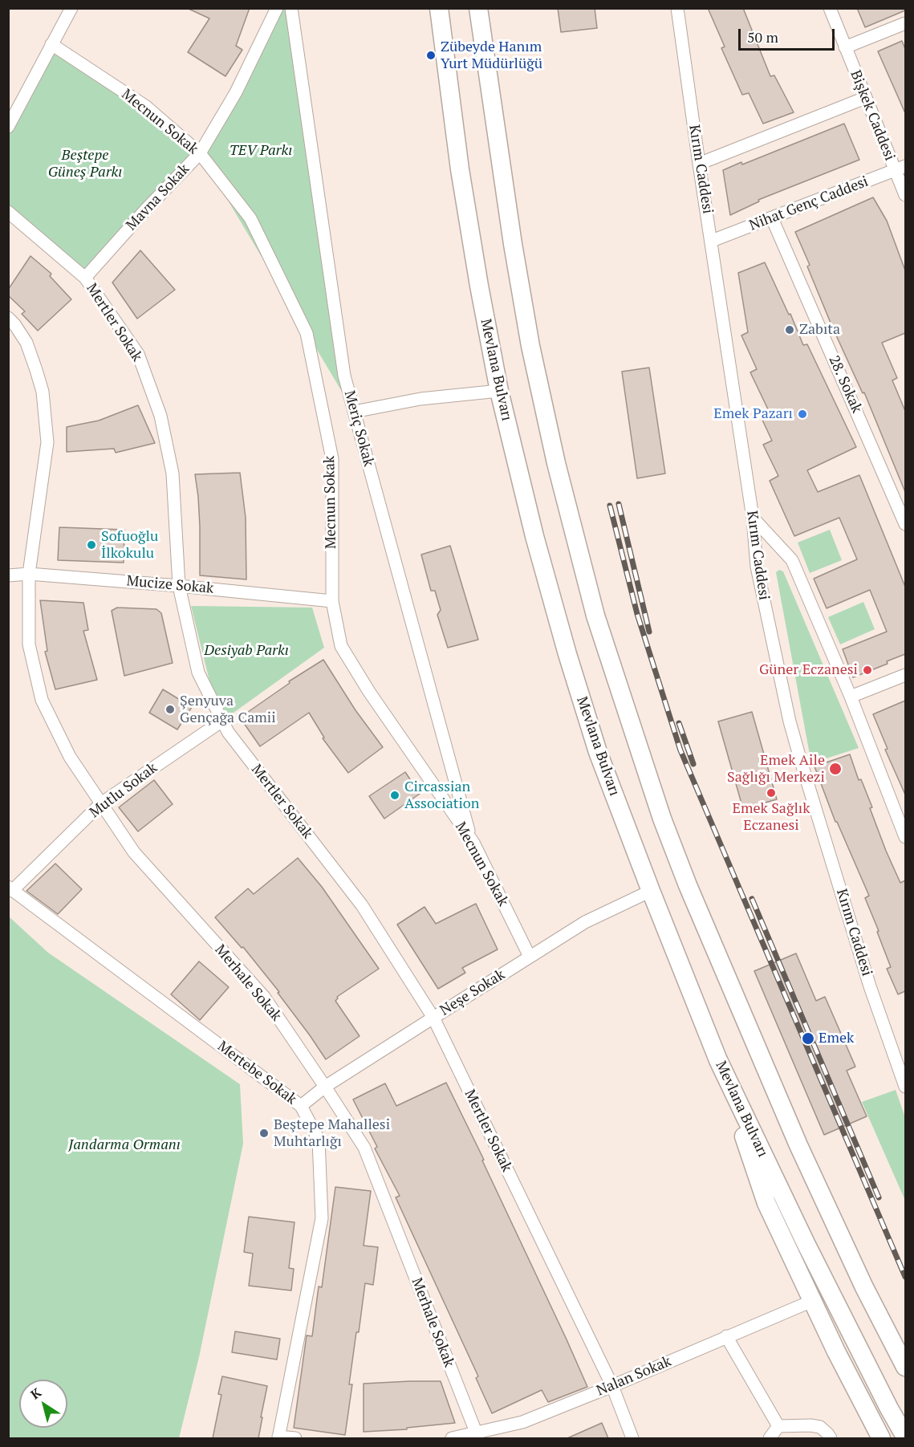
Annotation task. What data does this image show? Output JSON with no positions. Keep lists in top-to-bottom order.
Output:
{
  "streets": {
    "highway": ["Mevlana Bulvarı"],
    "street": [
      "Bişkek Caddesi",
      "Mecnun Sokak",
      "Kırım Caddesi",
      "Mavna Sokak",
      "Nihat Genç Caddesi",
      "Mertler Sokak",
      "28. Sokak",
      "Meriç Sokak",
      "Mucize Sokak",
      "Mutlu Sokak",
      "Merhale Sokak",
      "Neşe Sokak",
      "Mertebe Sokak",
      "Nalan Sokak"
    ]
  },
  "crossings": [
    ["Bişkek Caddesi", "Nihat Genç Caddesi"],
    ["Mecnun Sokak", "Mavna Sokak"],
    ["Mecnun Sokak", "Meriç Sokak"],
    ["Mecnun Sokak", "Mucize Sokak"],
    ["Mecnun Sokak", "Neşe Sokak"],
    ["Kırım Caddesi", "Nihat Genç Caddesi"],
    ["Mavna Sokak", "Mertler Sokak"],
    ["Nihat Genç Caddesi", "28. Sokak"],
    ["Mertler Sokak", "Mucize Sokak"],
    ["Mertler Sokak", "Mutlu Sokak"],
    ["Mertler Sokak", "Neşe Sokak"],
    ["Mertler Sokak", "Nalan Sokak"],
    ["Mevlana Bulvarı", "Neşe Sokak"],
    ["Mucize Sokak", "Merhale Sokak"],
    ["Mutlu Sokak", "Merhale Sokak"],
    ["Mutlu Sokak", "Mertebe Sokak"],
    ["Merhale Sokak", "Neşe Sokak"],
    ["Merhale Sokak", "Nalan Sokak"],
    ["Neşe Sokak", "Mertebe Sokak"]
  ],
  "parks": [
    "TEV Parkı",
    "Beştepe Güneş Parkı",
    "Desiyab Parkı",
    "Jandarma Ormanı"
  ],
  "places": [
    "Zübeyde Hanım Yurt Müdürlüğü",
    "Zabıta",
    "Emek Pazarı",
    "Sofuoğlu İlkokulu",
    "Güner Eczanesi",
    "Şenyuva Gençağa Camii",
    "Emek Aile Sağlığı Merkezi",
    "Emek Sağlık Eczanesi",
    "Circassian Association",
    "Emek",
    "Beştepe Mahallesi Muhtarlığı"
  ],
  "scale_bar": "50 m",
  "north": "top left"
}
